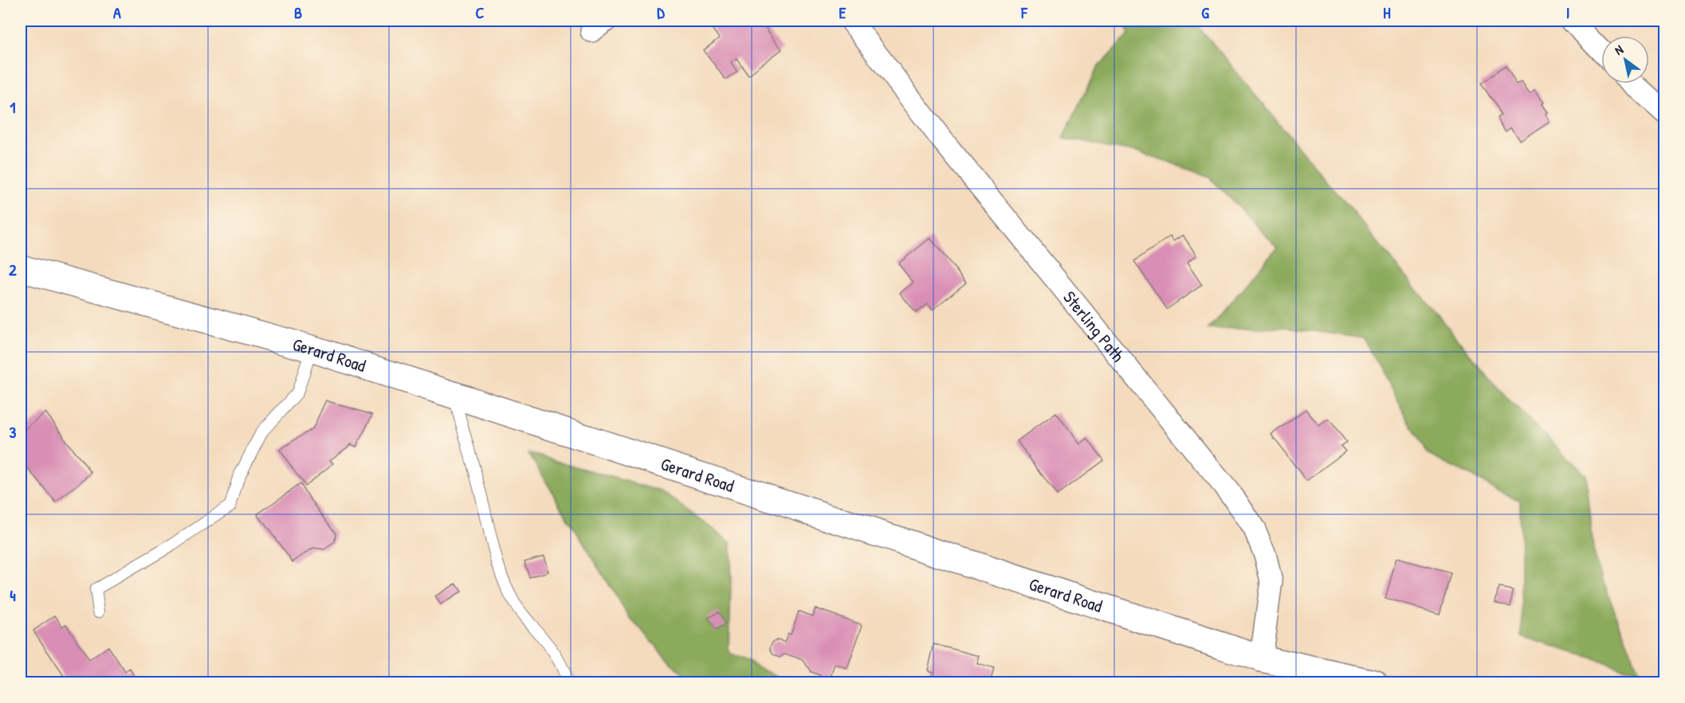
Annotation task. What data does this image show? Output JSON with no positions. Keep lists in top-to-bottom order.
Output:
{
  "streets": {
    "street": ["Sterling Path", "Gerard Road"]
  },
  "crossings": [
    ["Sterling Path", "Gerard Road"]
  ],
  "north": "top left",
  "grid": {
    "columns": [
      "A",
      "B",
      "C",
      "D",
      "E",
      "F",
      "G",
      "H",
      "I"
    ],
    "rows": [
      "1",
      "2",
      "3",
      "4"
    ]
  }
}
